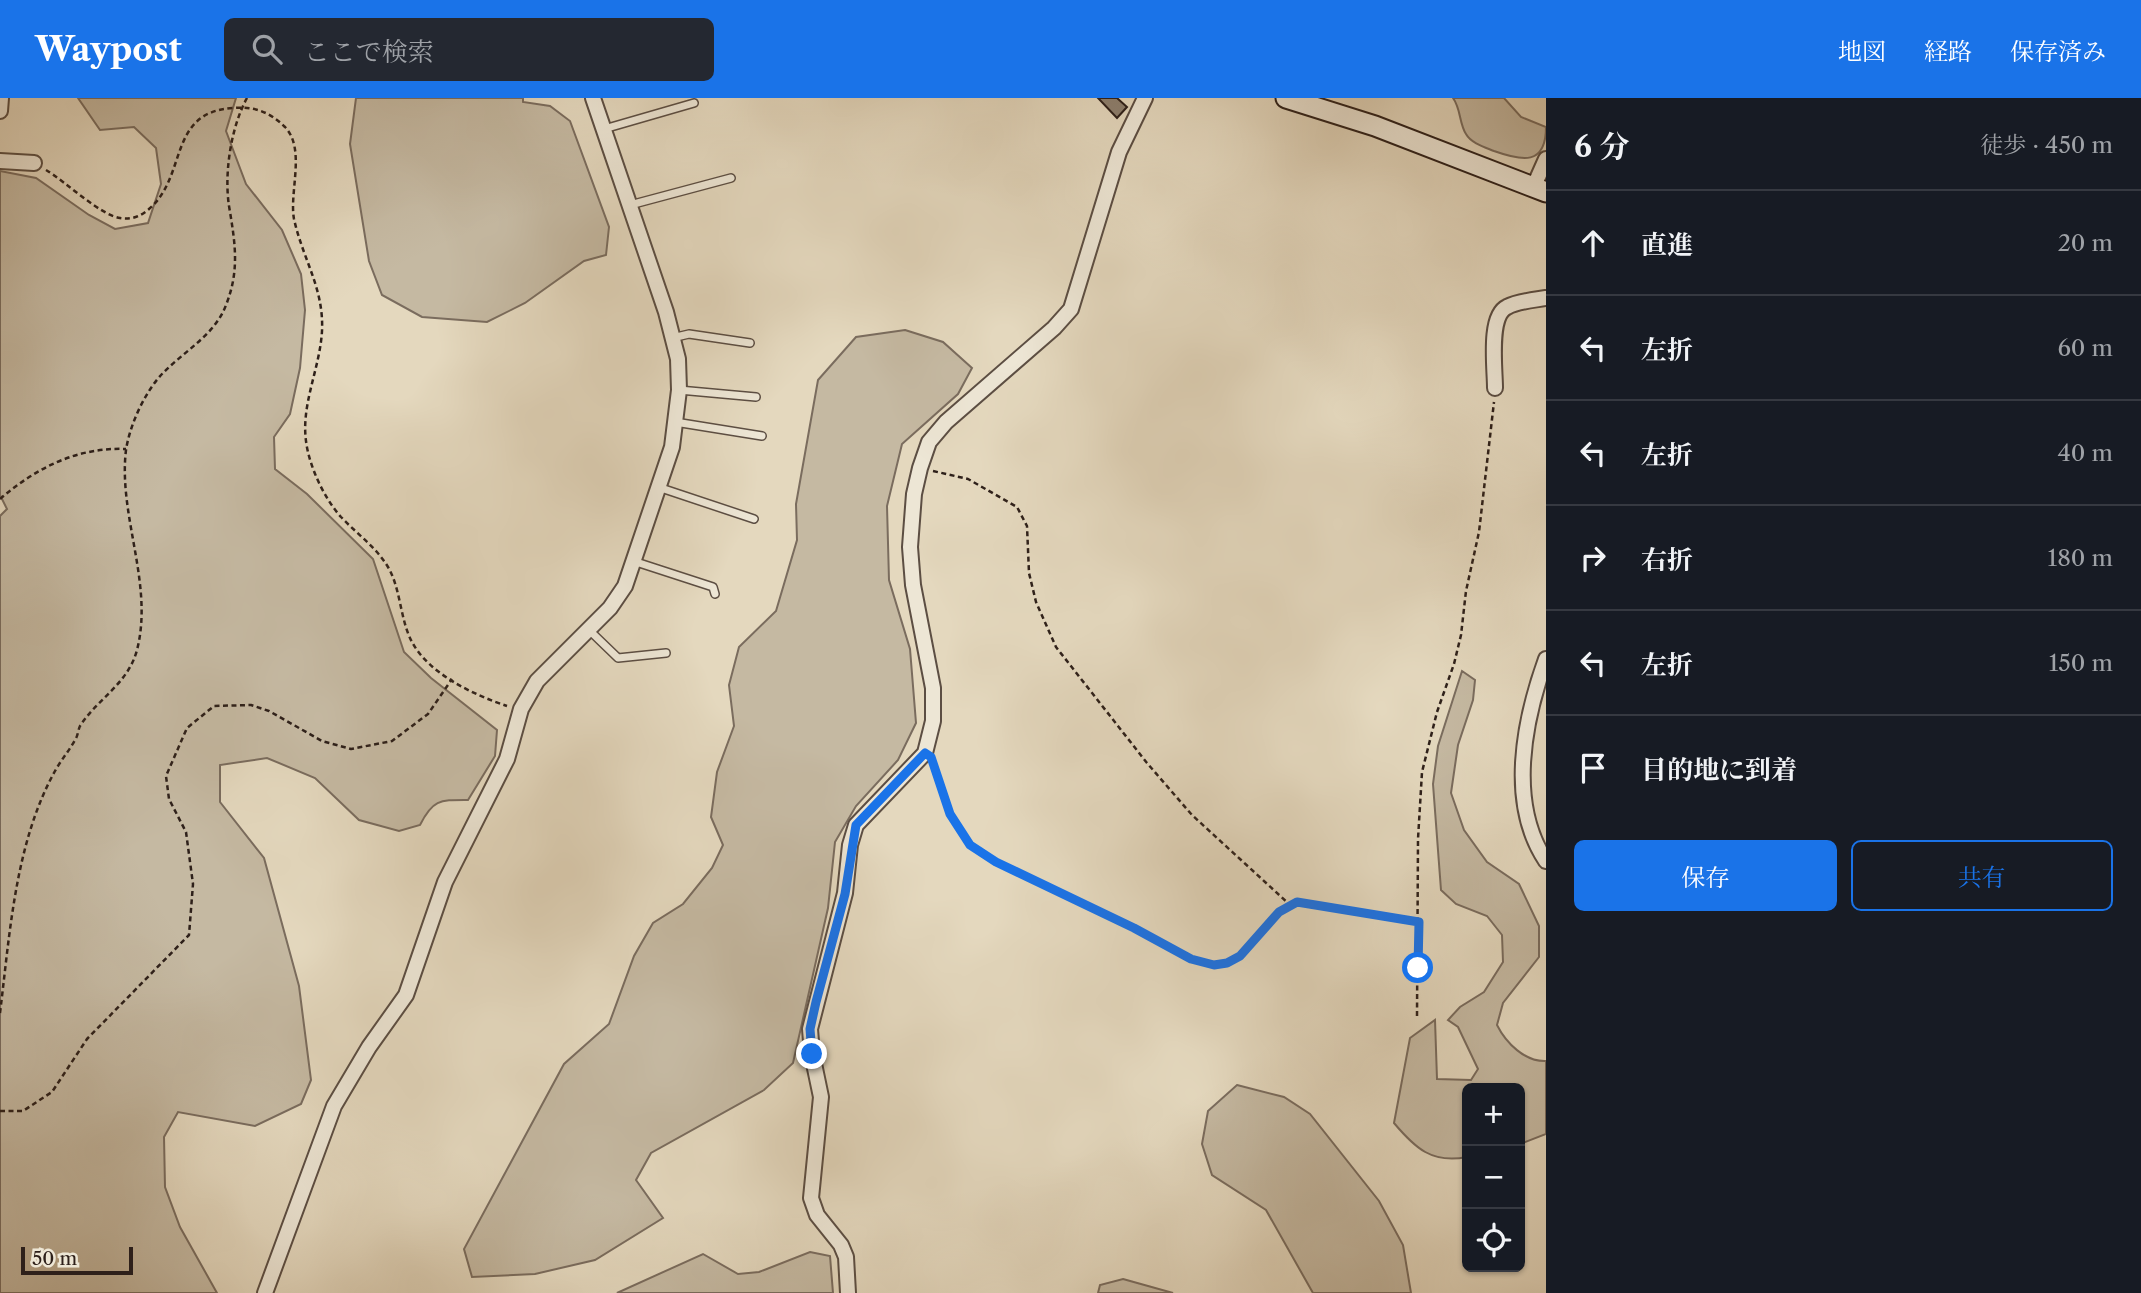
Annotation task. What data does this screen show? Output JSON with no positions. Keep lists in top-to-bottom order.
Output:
{
  "scale_bar": "50 m",
  "page": {
    "header": "Waypost",
    "search": "ここで検索",
    "nav": ["地図", "経路", "保存済み"],
    "heading": ["6 分", "徒歩 · 450 m"],
    "list": [
      ["直進", "20 m"],
      ["左折", "60 m"],
      ["左折", "40 m"],
      ["右折", "180 m"],
      ["左折", "150 m"],
      "目的地に到着"
    ],
    "buttons": ["保存", "共有"],
    "map_buttons": ["+", "−"],
    "scale": "50 m"
  }
}
